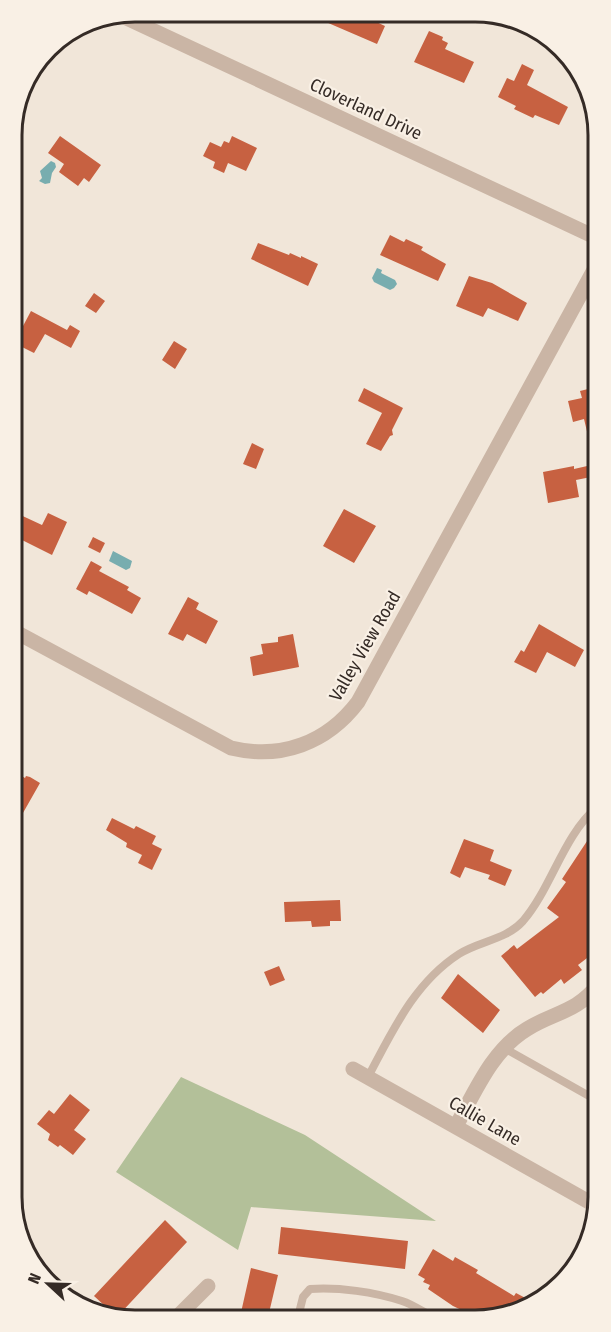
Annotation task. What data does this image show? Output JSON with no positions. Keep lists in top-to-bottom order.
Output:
{
  "streets": {
    "street": ["Cloverland Drive", "Valley View Road", "Callie Lane"]
  },
  "north": "left"
}
